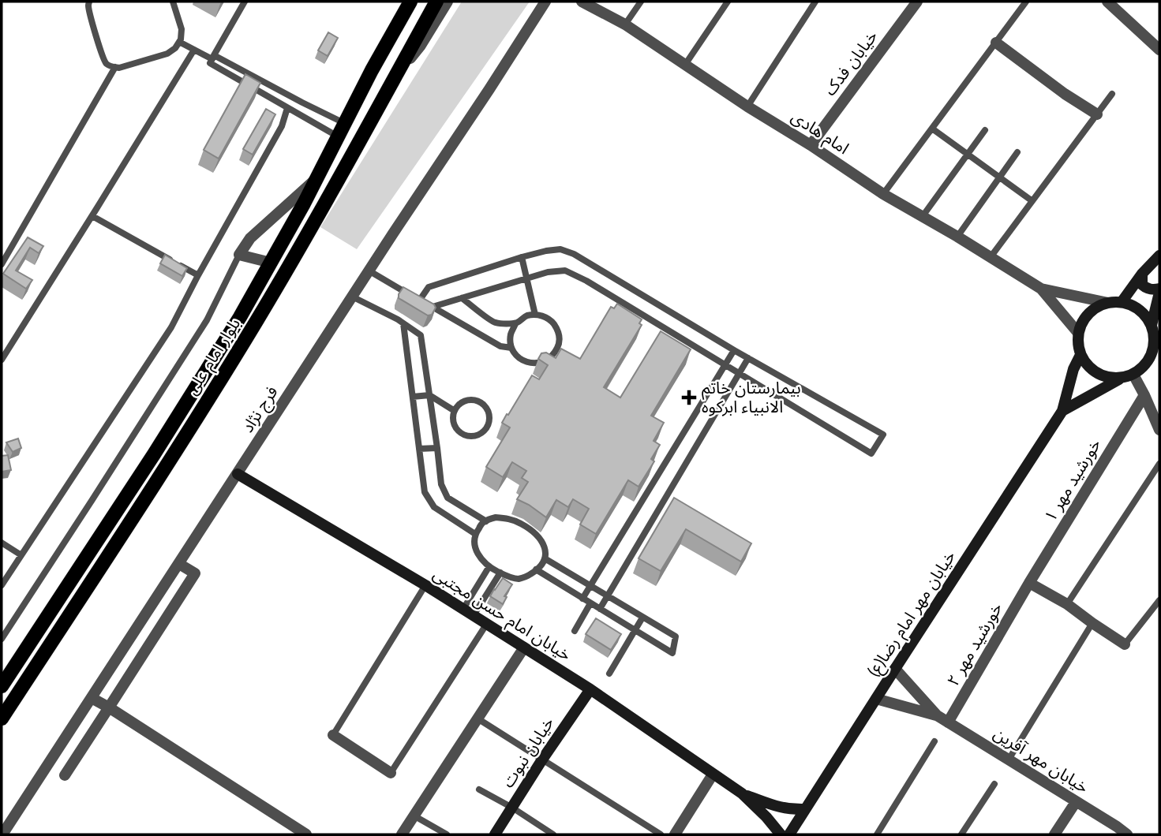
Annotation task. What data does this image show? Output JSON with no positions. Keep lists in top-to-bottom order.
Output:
{
  "streets": {
    "main road": ["بلوار امام علی"],
    "street": [
      "خیابان فدک",
      "امام هادی",
      "فرج نژاد",
      "خورشید مهر ۱",
      "خیابان مهر امام رضا(ع)",
      "خیابان امام حسن مجتبی",
      "خورشید مهر ۲",
      "خیابان نبوت",
      "خیابان مهر آفرین"
    ]
  },
  "crossings": [
    ["خیابان فدک", "امام هادی"],
    ["فرج نژاد", "خیابان امام حسن مجتبی"],
    ["خورشید مهر ۱", "خورشید مهر ۲"],
    ["خیابان مهر امام رضا(ع)", "خیابان امام حسن مجتبی"],
    ["خیابان مهر امام رضا(ع)", "خیابان مهر آفرین"],
    ["خیابان امام حسن مجتبی", "خیابان نبوت"],
    ["خورشید مهر ۲", "خیابان مهر آفرین"]
  ],
  "places": {
    "health": ["بیمارستان خاتم الانبیاء ابرکوه"]
  }
}
